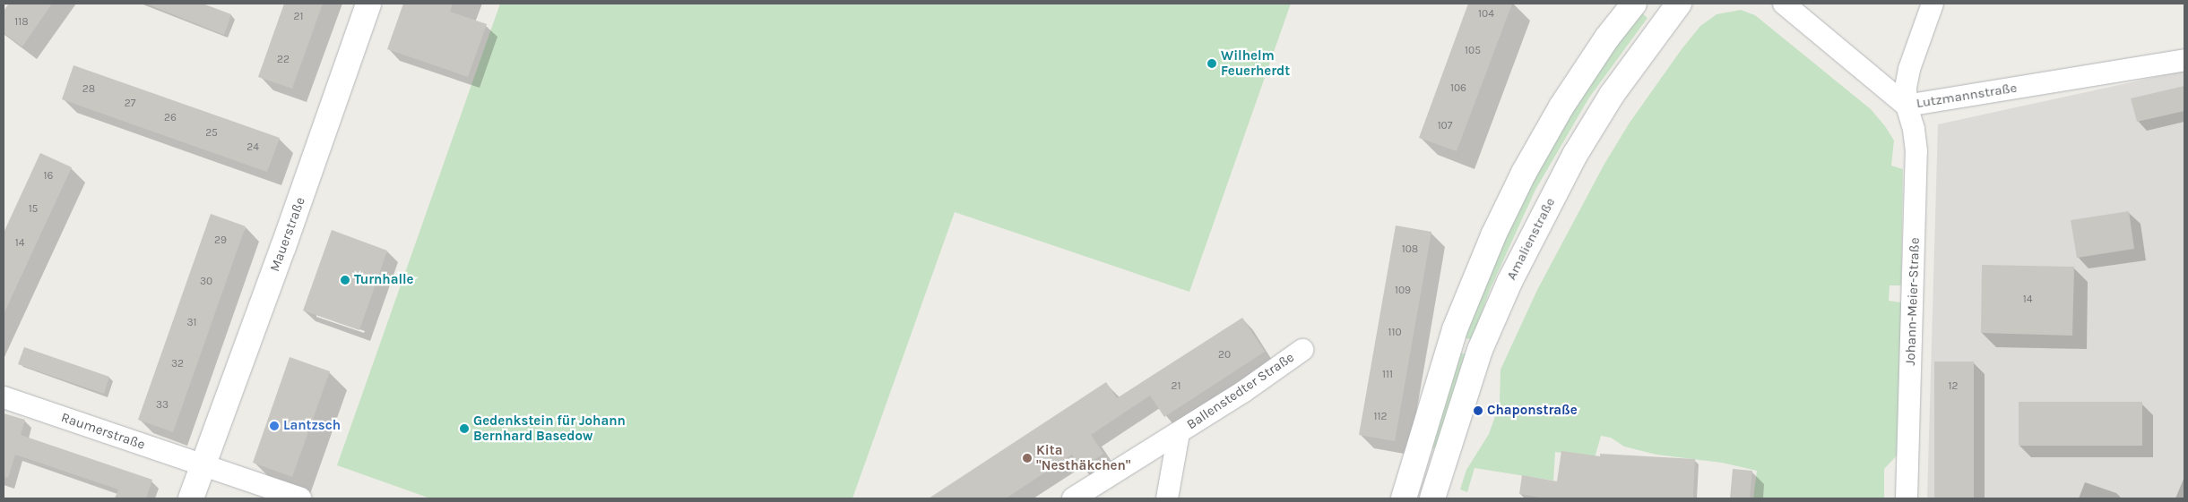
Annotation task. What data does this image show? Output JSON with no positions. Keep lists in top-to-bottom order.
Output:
{
  "streets": {
    "main road": ["Mauerstraße", "Amalienstraße"],
    "street": [
      "Lutzmannstraße",
      "Johann-Meier-Straße",
      "Ballenstedter Straße",
      "Raumerstraße"
    ]
  },
  "crossings": [
    ["Lutzmannstraße", "Johann-Meier-Straße"],
    ["Mauerstraße", "Raumerstraße"]
  ],
  "places": [
    "Wilhelm Feuerherdt",
    "Turnhalle",
    "Chaponstraße",
    "Lantzsch",
    "Gedenkstein für Johann Bernhard Basedow",
    "Kita \"Nesthäkchen\""
  ],
  "house_numbers": [
    "104",
    "21",
    "118",
    "105",
    "22",
    "106",
    "28",
    "27",
    "26",
    "107",
    "25",
    "24",
    "16",
    "15",
    "29",
    "14",
    "108",
    "30",
    "109",
    "14",
    "31",
    "110",
    "20",
    "32",
    "111",
    "21",
    "12",
    "33",
    "112"
  ]
}
